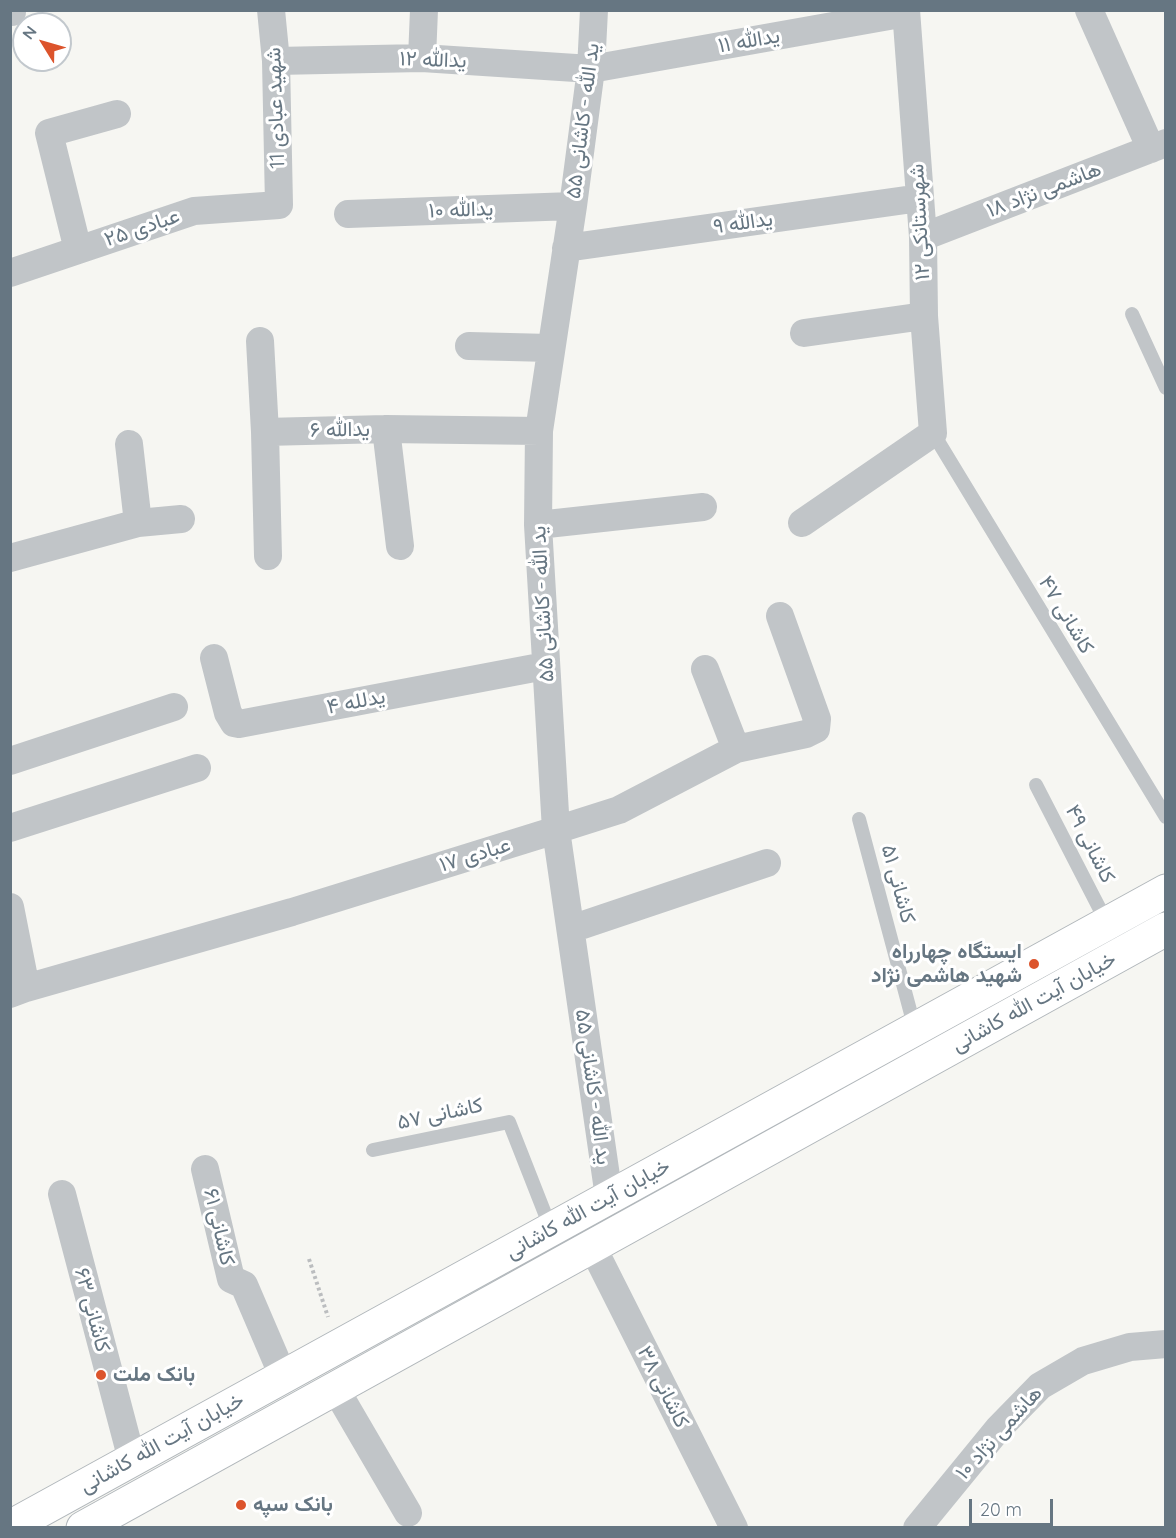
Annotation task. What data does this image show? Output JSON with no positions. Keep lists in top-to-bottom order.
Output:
{
  "streets": {
    "main road": ["خیابان آیت الله کاشانی"],
    "street": [
      "یدالله ۱۱",
      "یدالله ۱۲",
      "شهید عبادی 11",
      "ید الله - کاشانی ۵۵",
      "هاشمی نژاد ۱۸",
      "یدالله ۱۰",
      "شهرستانکی ۱۲",
      "یدالله ۹",
      "عبادی ۲۵",
      "یدالله ۶",
      "یدلله ۴",
      "عبادی ۱۷",
      "کاشانی ۶۱",
      "کاشانی ۶۳",
      "کاشانی ۳۸",
      "هاشمی نژاد ۱۰"
    ],
    "lane": [
      "کاشانی ۴۷",
      "کاشانی ۴۹",
      "کاشانی ۵۱",
      "کاشانی ۵۷"
    ]
  },
  "crossings": [
    ["یدالله ۱۱", "یدالله ۱۲"],
    ["یدالله ۱۱", "ید الله - کاشانی ۵۵"],
    ["یدالله ۱۱", "شهرستانکی ۱۲"],
    ["یدالله ۱۲", "شهید عبادی 11"],
    ["یدالله ۱۲", "ید الله - کاشانی ۵۵"],
    ["شهید عبادی 11", "عبادی ۲۵"],
    ["ید الله - کاشانی ۵۵", "یدالله ۱۰"],
    ["ید الله - کاشانی ۵۵", "یدالله ۹"],
    ["ید الله - کاشانی ۵۵", "یدالله ۶"],
    ["ید الله - کاشانی ۵۵", "یدلله ۴"],
    ["ید الله - کاشانی ۵۵", "عبادی ۱۷"],
    ["ید الله - کاشانی ۵۵", "خیابان آیت الله کاشانی"],
    ["هاشمی نژاد ۱۸", "شهرستانکی ۱۲"],
    ["شهرستانکی ۱۲", "یدالله ۹"],
    ["شهرستانکی ۱۲", "کاشانی ۴۷"],
    ["کاشانی ۴۹", "خیابان آیت الله کاشانی"],
    ["کاشانی ۵۱", "خیابان آیت الله کاشانی"],
    ["خیابان آیت الله کاشانی", "کاشانی ۵۷"],
    ["خیابان آیت الله کاشانی", "کاشانی ۶۱"],
    ["خیابان آیت الله کاشانی", "کاشانی ۶۳"],
    ["خیابان آیت الله کاشانی", "کاشانی ۳۸"]
  ],
  "places": ["ایستگاه چهارراه شهید هاشمی نژاد", "بانک ملت", "بانک سپه"],
  "scale_bar": "20 m",
  "north": "top left"
}
